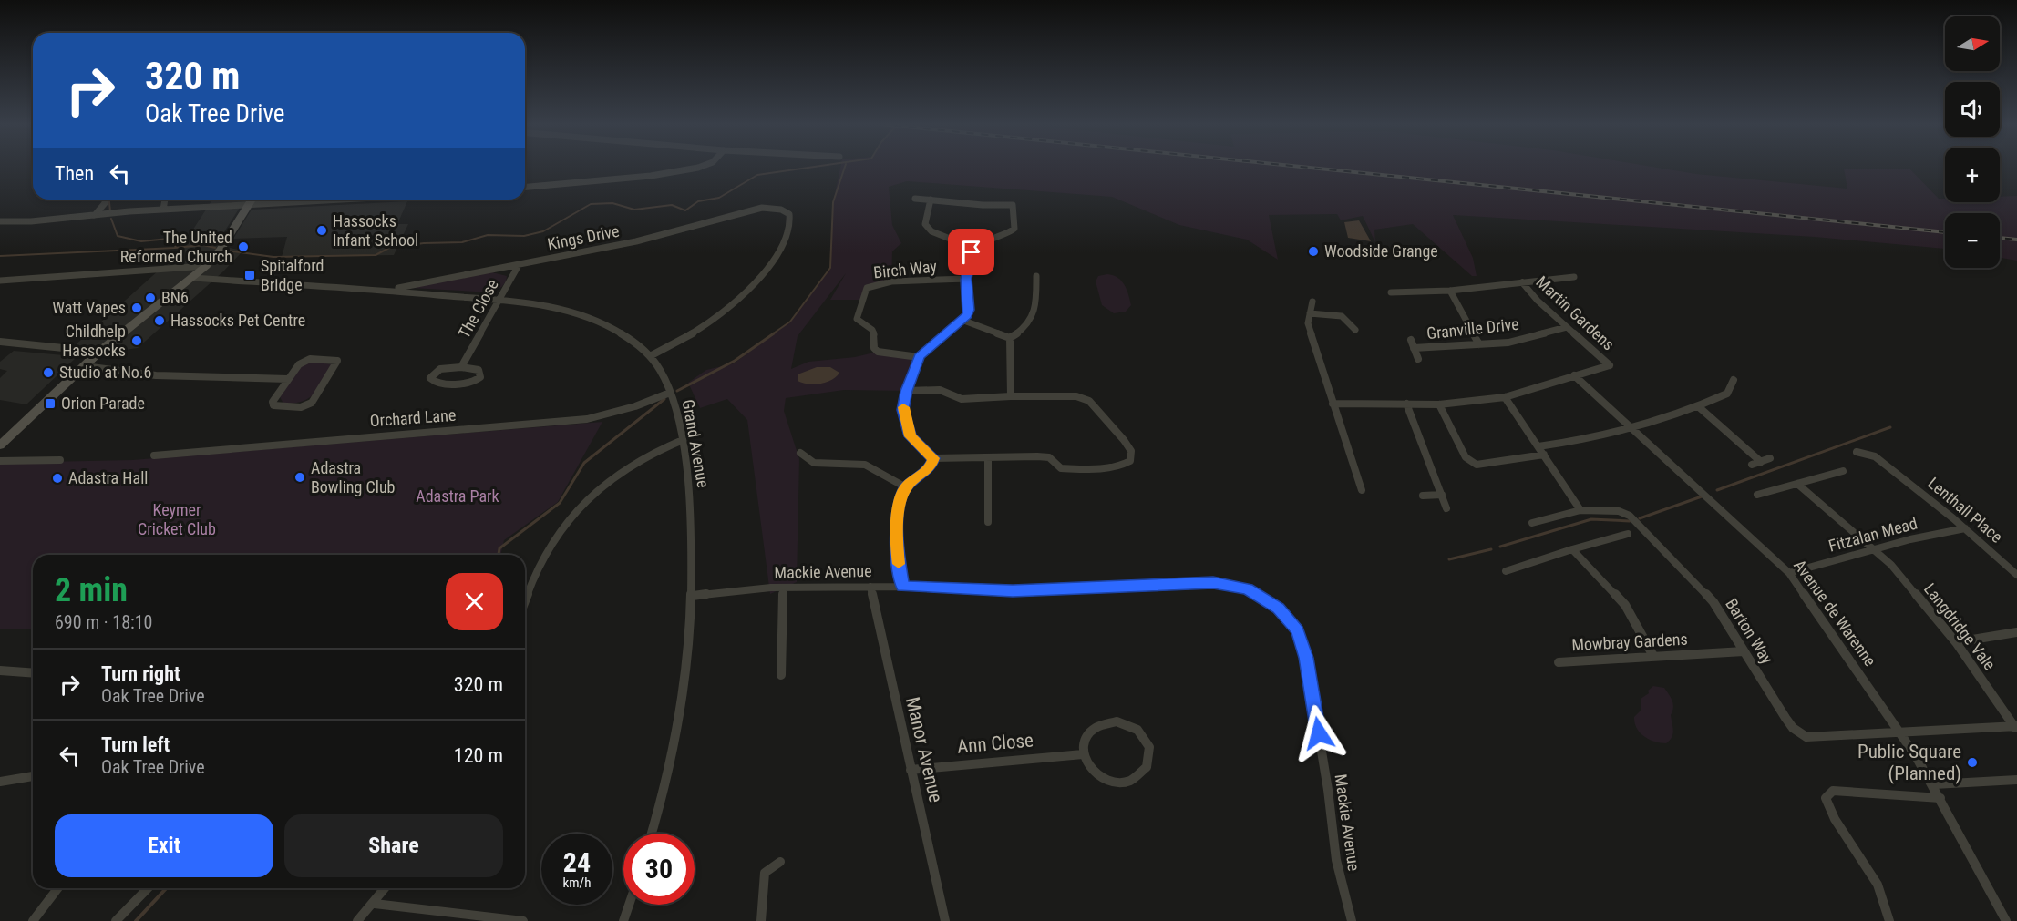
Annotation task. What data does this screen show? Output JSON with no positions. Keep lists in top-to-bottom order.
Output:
{
  "streets": {
    "street": [
      "Kings Drive",
      "Birch Way",
      "The Close",
      "Martin Gardens",
      "Granville Drive",
      "Orchard Lane",
      "Grand Avenue",
      "Lenthall Place",
      "Fitzalan Mead",
      "Mackie Avenue",
      "Avenue de Warenne",
      "Langdridge Vale",
      "Barton Way",
      "Mowbray Gardens",
      "Ann Close",
      "Manor Avenue"
    ]
  },
  "crossings": [
    ["Kings Drive", "The Close"],
    ["Kings Drive", "Grand Avenue"],
    ["The Close", "Grand Avenue"],
    ["Martin Gardens", "Granville Drive"],
    ["Martin Gardens", "Avenue de Warenne"],
    ["Orchard Lane", "Grand Avenue"],
    ["Grand Avenue", "Mackie Avenue"],
    ["Lenthall Place", "Fitzalan Mead"],
    ["Fitzalan Mead", "Avenue de Warenne"],
    ["Fitzalan Mead", "Langdridge Vale"],
    ["Mackie Avenue", "Manor Avenue"],
    ["Avenue de Warenne", "Barton Way"],
    ["Langdridge Vale", "Barton Way"],
    ["Barton Way", "Mowbray Gardens"],
    ["Ann Close", "Manor Avenue"]
  ],
  "parks": ["Adastra Park", "Keymer Cricket Club"],
  "places": {
    "other": [
      "Hassocks Infant School",
      "The United Reformed Church",
      "Woodside Grange",
      "BN6",
      "Watt Vapes",
      "Hassocks Pet Centre",
      "Childhelp Hassocks",
      "Studio at No.6",
      "Adastra Bowling Club",
      "Adastra Hall",
      "Public Square (Planned)"
    ],
    "transit": ["Spitalford Bridge", "Orion Parade"]
  },
  "north": "right",
  "page": {
    "map_buttons": ["+", "−"],
    "turn": ["320 m", "Oak Tree Drive"],
    "then": "Then",
    "heading": ["2 min", "690 m · 18:10"],
    "list": [
      {
        "name": "Turn right",
        "note": "Oak Tree Drive",
        "value": "320 m"
      },
      {
        "name": "Turn left",
        "note": "Oak Tree Drive",
        "value": "120 m"
      }
    ],
    "buttons": ["Exit", "Share"],
    "speed": "24 km/h",
    "limit": "30"
  }
}
